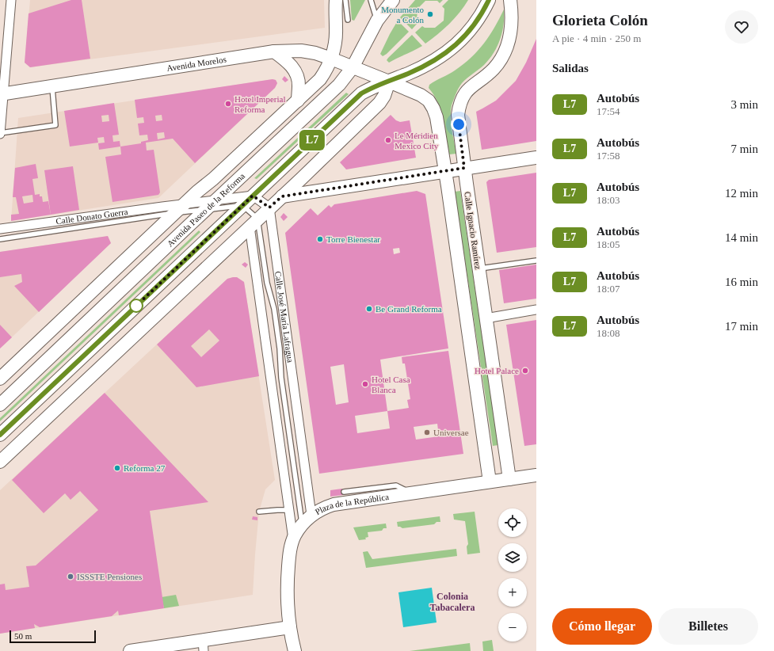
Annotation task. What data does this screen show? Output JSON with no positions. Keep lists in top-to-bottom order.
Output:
{
  "streets": {
    "street": [
      "Avenida Morelos",
      "Avenida Paseo de la Reforma",
      "Calle Donato Guerra",
      "Calle Ignacio Ramírez",
      "Calle José María Lafragua",
      "Plaza de la República"
    ]
  },
  "crossings": [
    ["Avenida Morelos", "Avenida Paseo de la Reforma"],
    ["Avenida Paseo de la Reforma", "Calle Donato Guerra"],
    ["Calle Ignacio Ramírez", "Plaza de la República"],
    ["Calle José María Lafragua", "Plaza de la República"]
  ],
  "districts": ["Colonia Tabacalera"],
  "places": [
    "Monumento a Colón",
    "Hotel Imperial Reforma",
    "Le Méridien Mexico City",
    "Torre Bienestar",
    "Be Grand Reforma",
    "Hotel Palace",
    "Hotel Casa Blanca",
    "Universae",
    "Reforma 27",
    "ISSSTE Pensiones"
  ],
  "lines": ["bus line L7"],
  "scale_bar": "50 m",
  "page": {
    "on_map": "L7",
    "heading": [
      ["Glorieta Colón", "A pie · 4 min · 250 m"],
      "Salidas"
    ],
    "list": [
      {
        "mark": "L7",
        "name": "Autobús",
        "note": "17:54",
        "value": "3 min"
      },
      {
        "mark": "L7",
        "name": "Autobús",
        "note": "17:58",
        "value": "7 min"
      },
      {
        "mark": "L7",
        "name": "Autobús",
        "note": "18:03",
        "value": "12 min"
      },
      {
        "mark": "L7",
        "name": "Autobús",
        "note": "18:05",
        "value": "14 min"
      },
      {
        "mark": "L7",
        "name": "Autobús",
        "note": "18:07",
        "value": "16 min"
      },
      {
        "mark": "L7",
        "name": "Autobús",
        "note": "18:08",
        "value": "17 min"
      }
    ],
    "map_buttons": ["+", "−"],
    "buttons": ["Cómo llegar", "Billetes"],
    "scale": "50 m"
  }
}
